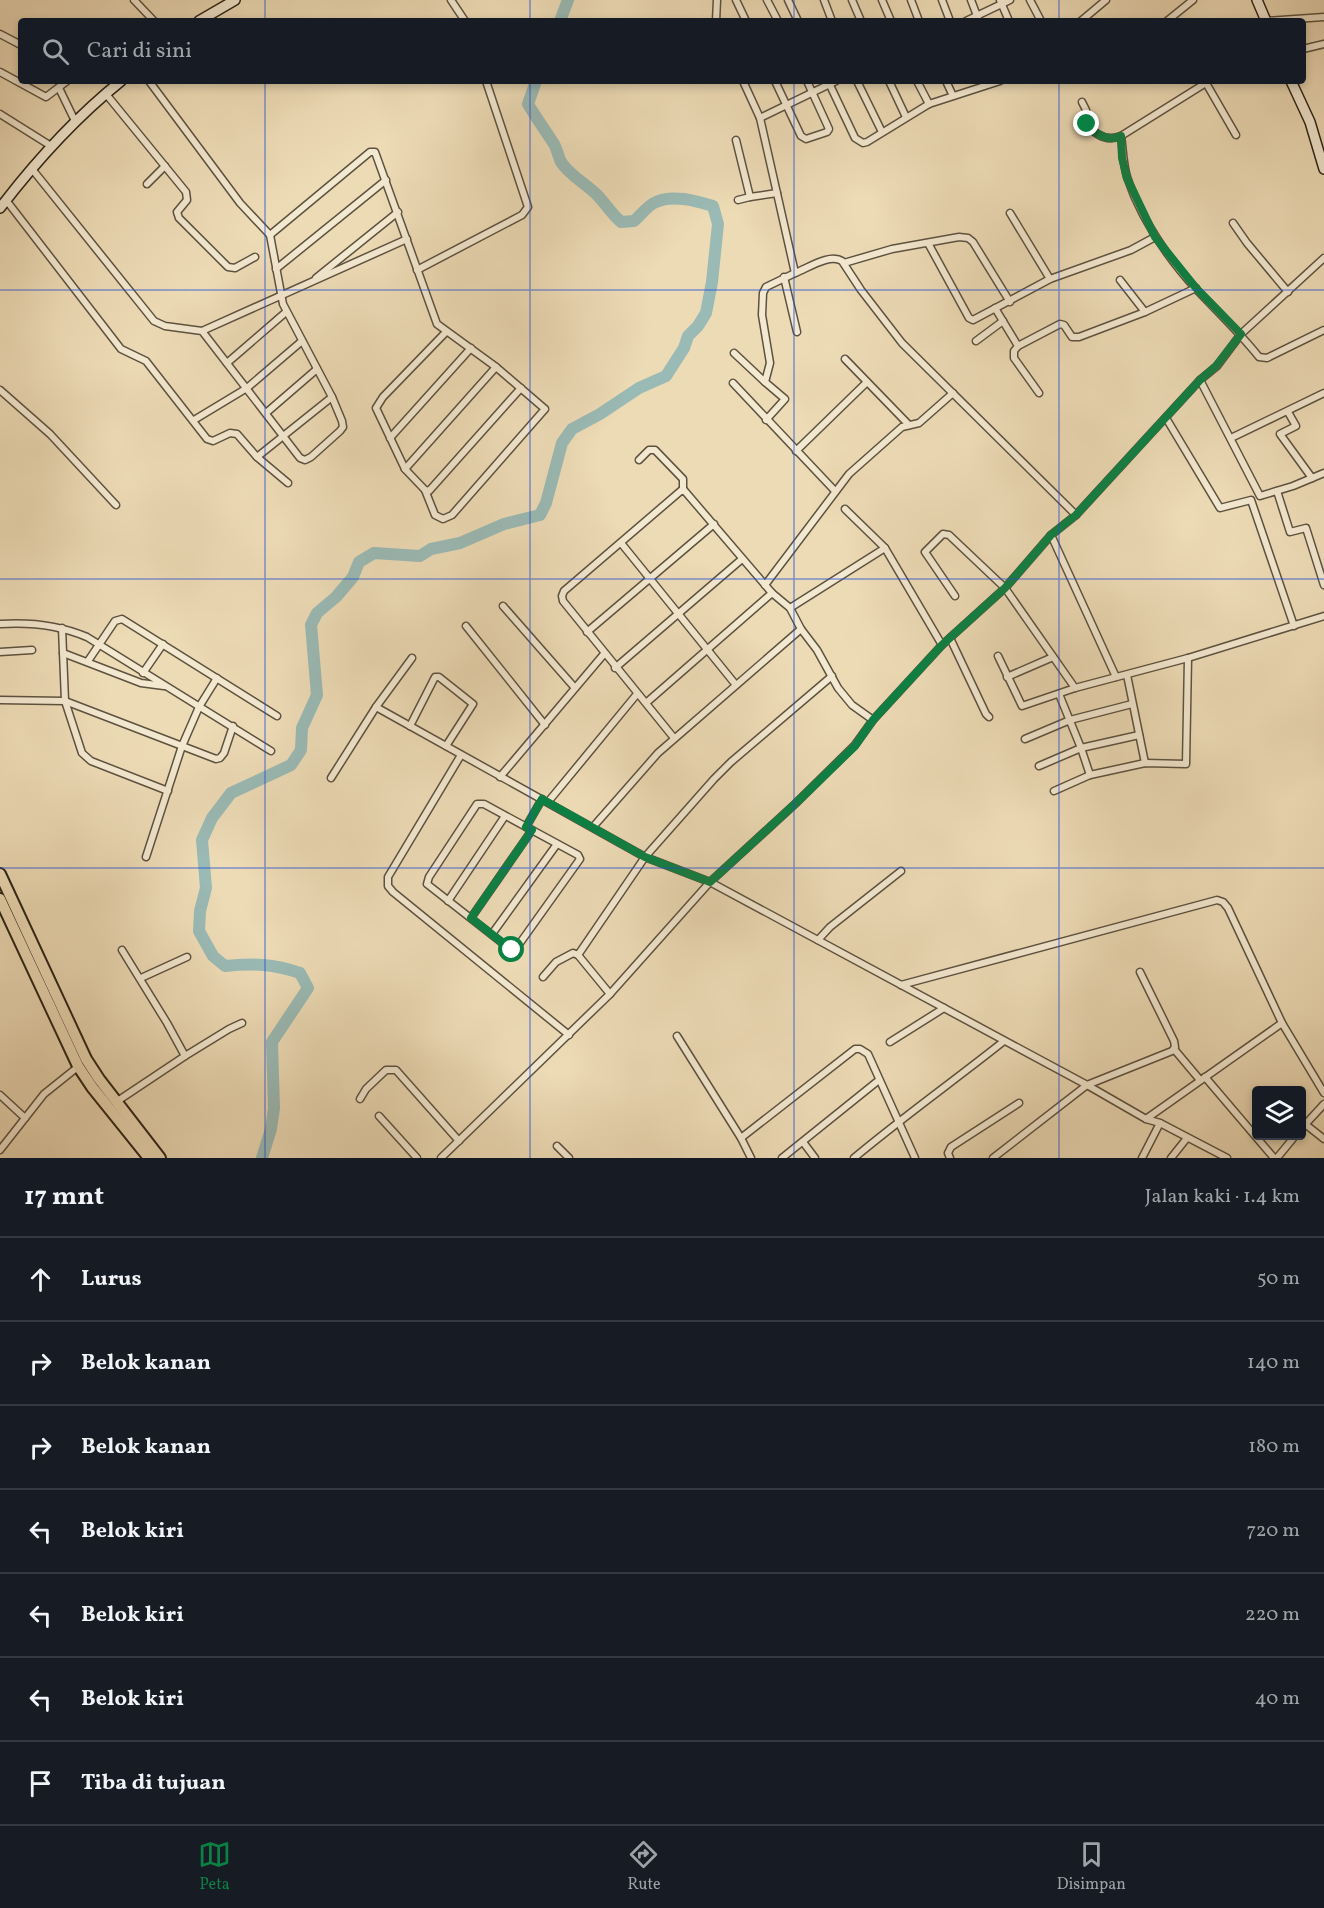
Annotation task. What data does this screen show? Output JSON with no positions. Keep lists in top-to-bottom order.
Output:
{
  "page": {
    "search": "Cari di sini",
    "heading": ["17 mnt", "Jalan kaki · 1.4 km"],
    "list": [
      ["Lurus", "50 m"],
      ["Belok kanan", "140 m"],
      ["Belok kanan", "180 m"],
      ["Belok kiri", "720 m"],
      ["Belok kiri", "220 m"],
      ["Belok kiri", "40 m"],
      "Tiba di tujuan"
    ],
    "nav": ["Peta", "Rute", "Disimpan"]
  }
}
